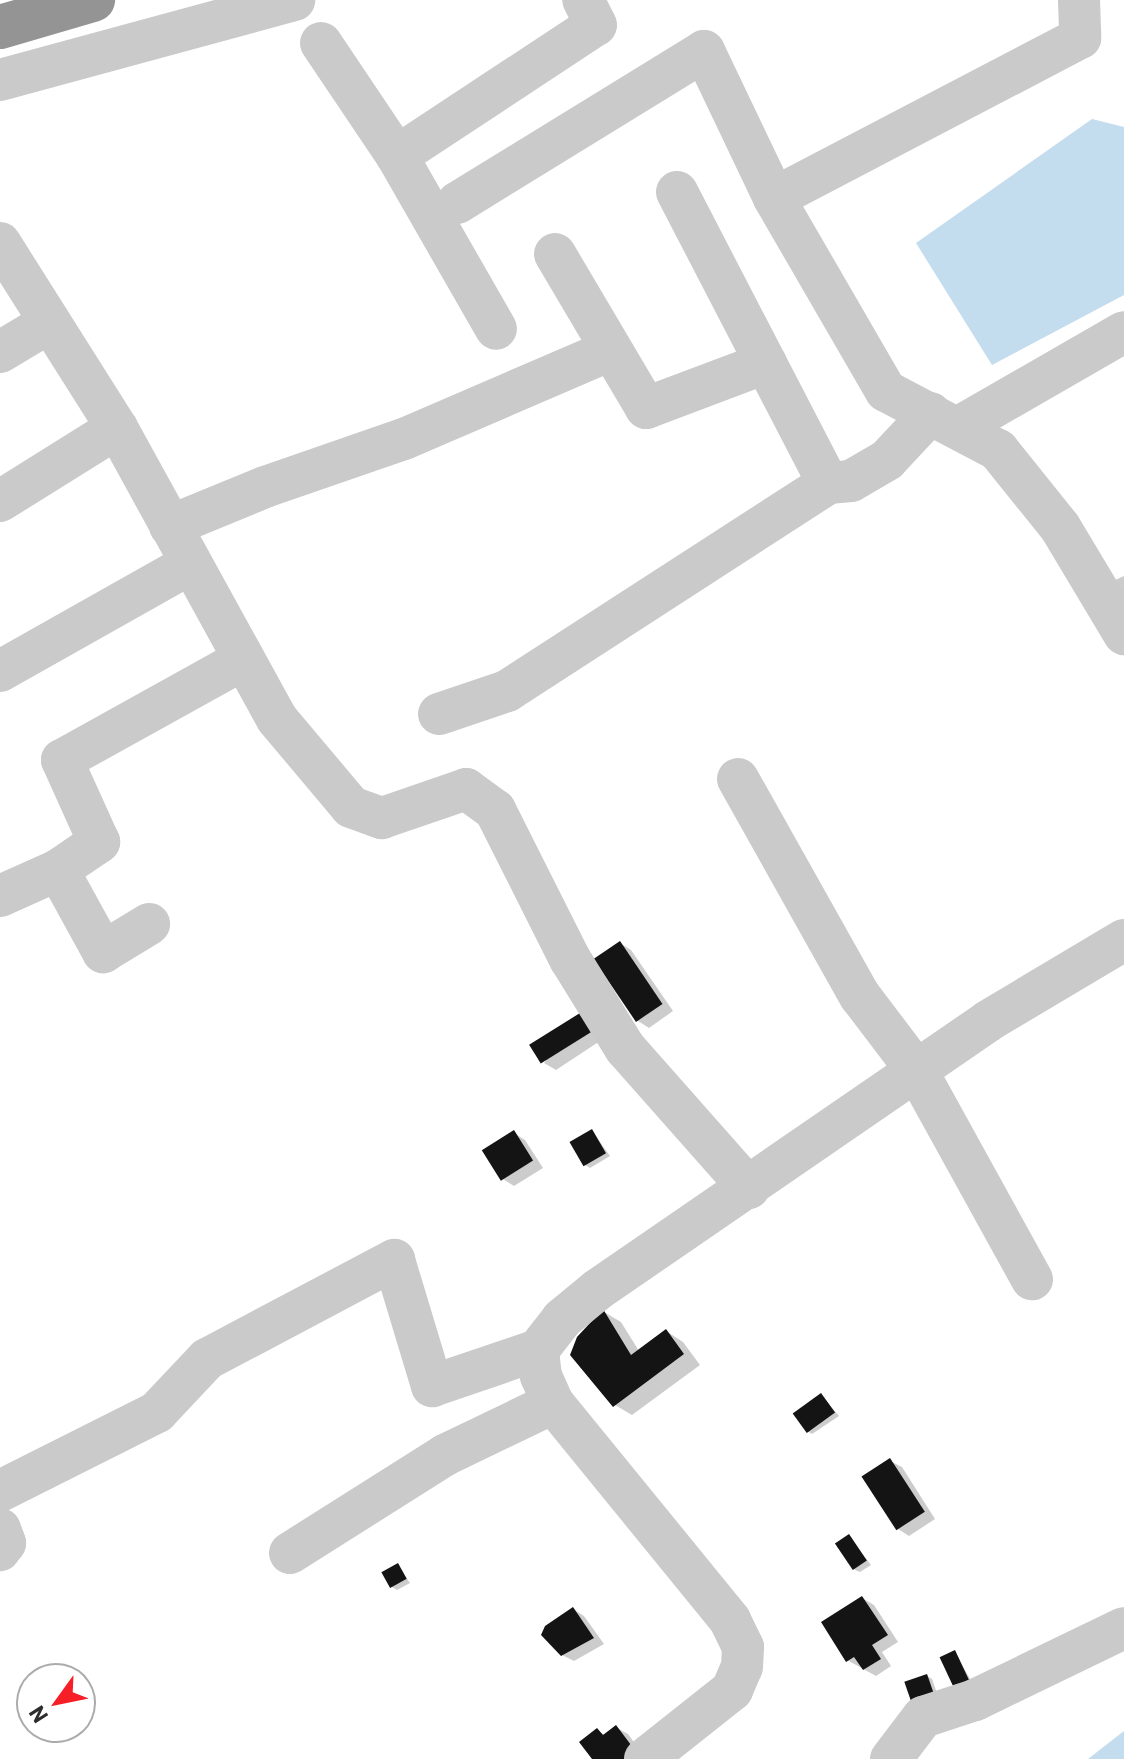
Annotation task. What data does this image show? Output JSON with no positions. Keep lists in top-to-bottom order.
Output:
{
  "north": "bottom left"
}
